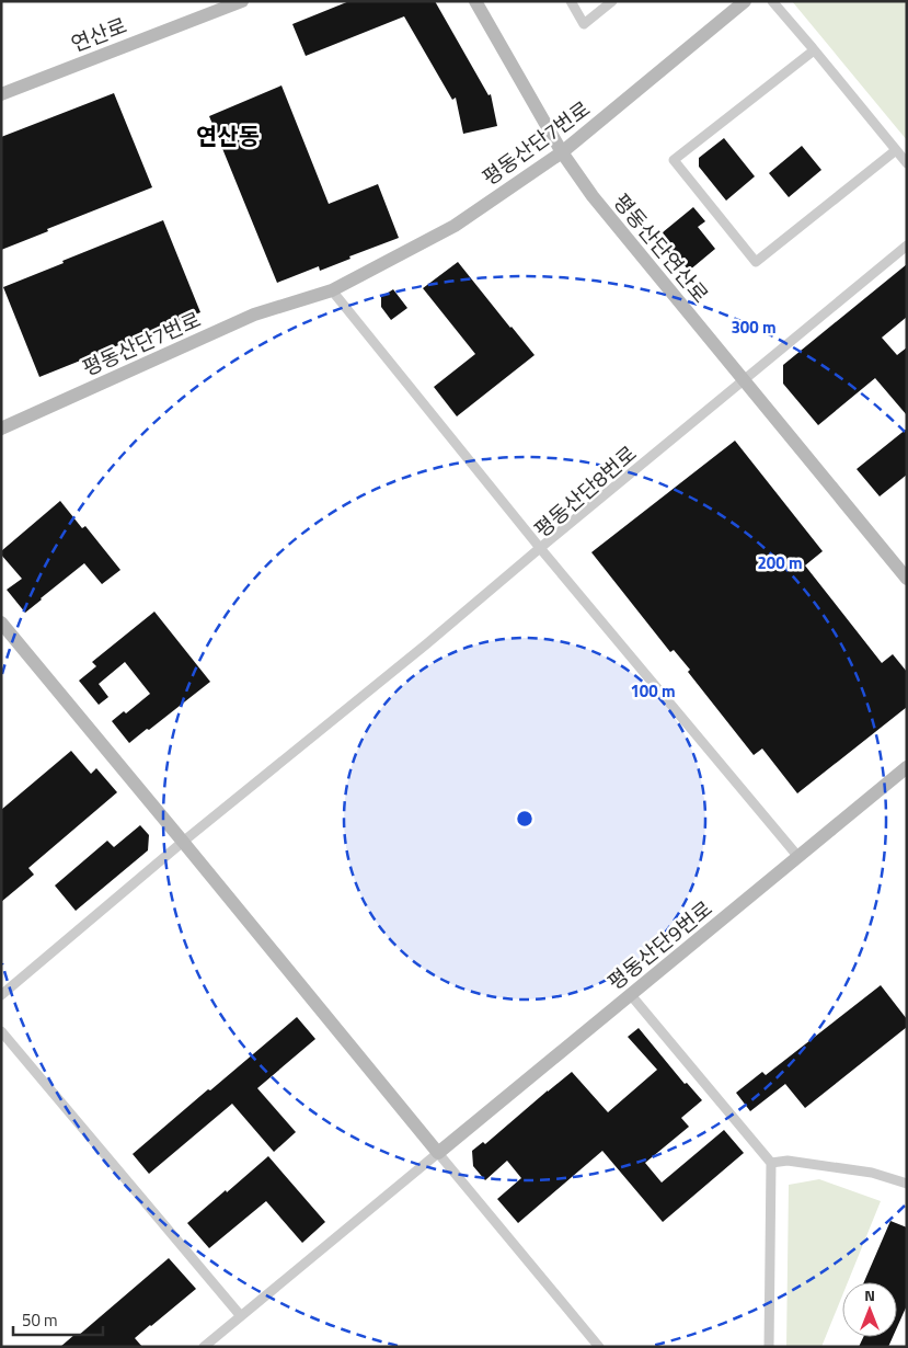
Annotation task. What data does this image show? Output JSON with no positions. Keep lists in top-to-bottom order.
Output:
{
  "streets": {
    "street": [
      "연산로",
      "평동산단7번로",
      "평동산단연산로",
      "평동산단8번로",
      "평동산단9번로"
    ]
  },
  "crossings": [
    ["평동산단7번로", "평동산단연산로"],
    ["평동산단연산로", "평동산단8번로"],
    ["평동산단8번로", "평동산단9번로"]
  ],
  "districts": ["연산동"],
  "scale_bar": "50 m",
  "north": "top",
  "rings": ["300 m", "200 m", "100 m"]
}
